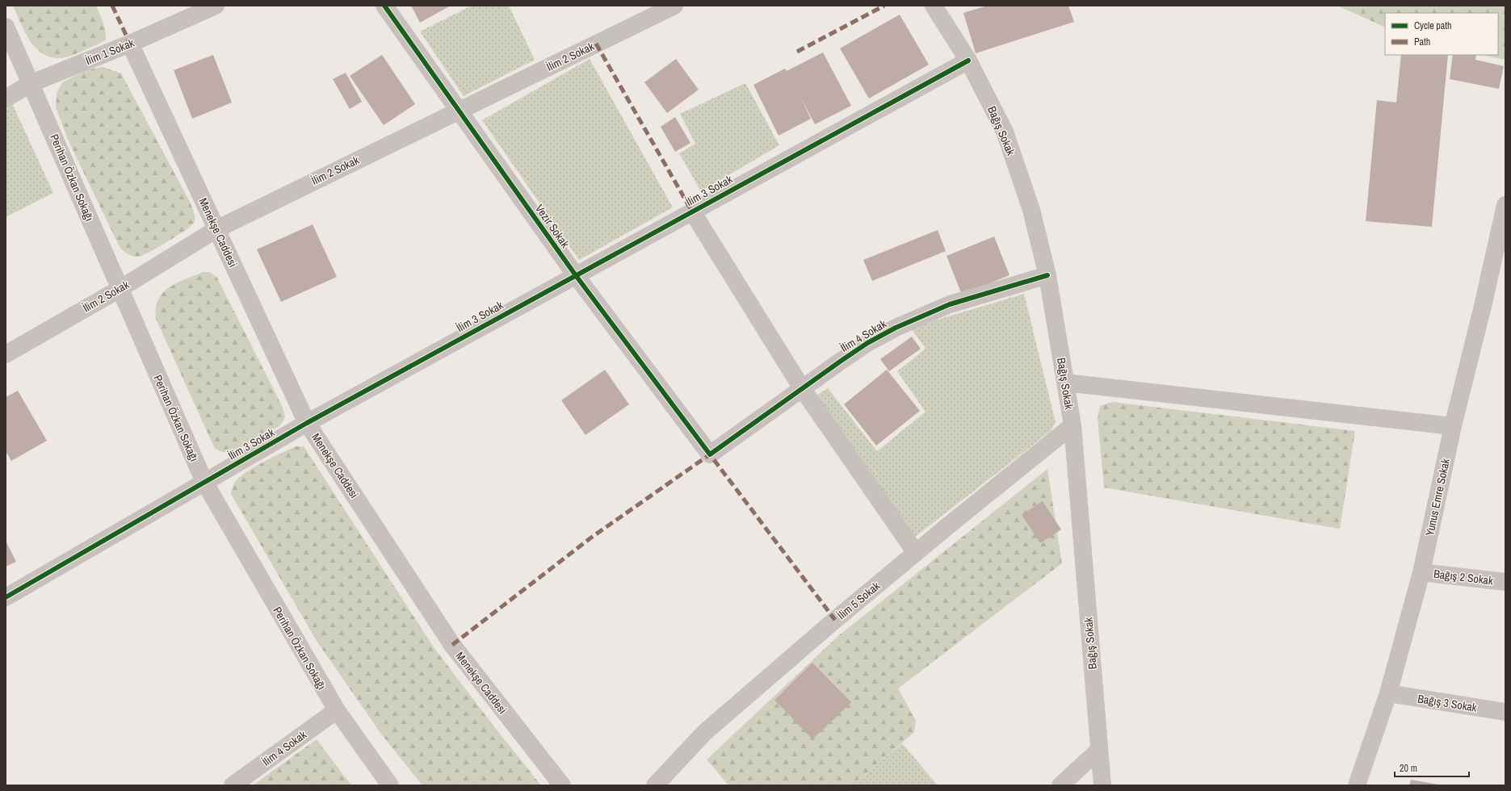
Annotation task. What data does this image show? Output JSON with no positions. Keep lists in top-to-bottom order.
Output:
{
  "streets": {
    "street": [
      "İlim 1 Sokak",
      "İlim 2 Sokak",
      "Bağış Sokak",
      "Perihan Özkan Sokağı",
      "İlim 3 Sokak",
      "Vezir Sokak",
      "Menekşe Caddesi",
      "İlim 4 Sokak",
      "Yunus Emre Sokak",
      "Bağış 2 Sokak",
      "İlim 5 Sokak",
      "Bağış 3 Sokak"
    ]
  },
  "crossings": [
    ["İlim 1 Sokak", "Perihan Özkan Sokağı"],
    ["İlim 1 Sokak", "Menekşe Caddesi"],
    ["İlim 2 Sokak", "Perihan Özkan Sokağı"],
    ["İlim 2 Sokak", "Vezir Sokak"],
    ["İlim 2 Sokak", "Menekşe Caddesi"],
    ["Bağış Sokak", "İlim 3 Sokak"],
    ["Bağış Sokak", "İlim 4 Sokak"],
    ["Bağış Sokak", "İlim 5 Sokak"],
    ["Perihan Özkan Sokağı", "İlim 3 Sokak"],
    ["Perihan Özkan Sokağı", "İlim 4 Sokak"],
    ["İlim 3 Sokak", "Vezir Sokak"],
    ["İlim 3 Sokak", "Menekşe Caddesi"],
    ["Vezir Sokak", "İlim 4 Sokak"],
    ["Yunus Emre Sokak", "Bağış 2 Sokak"],
    ["Yunus Emre Sokak", "Bağış 3 Sokak"]
  ],
  "legend": ["Cycle path", "Path"],
  "scale_bar": "20 m"
}
